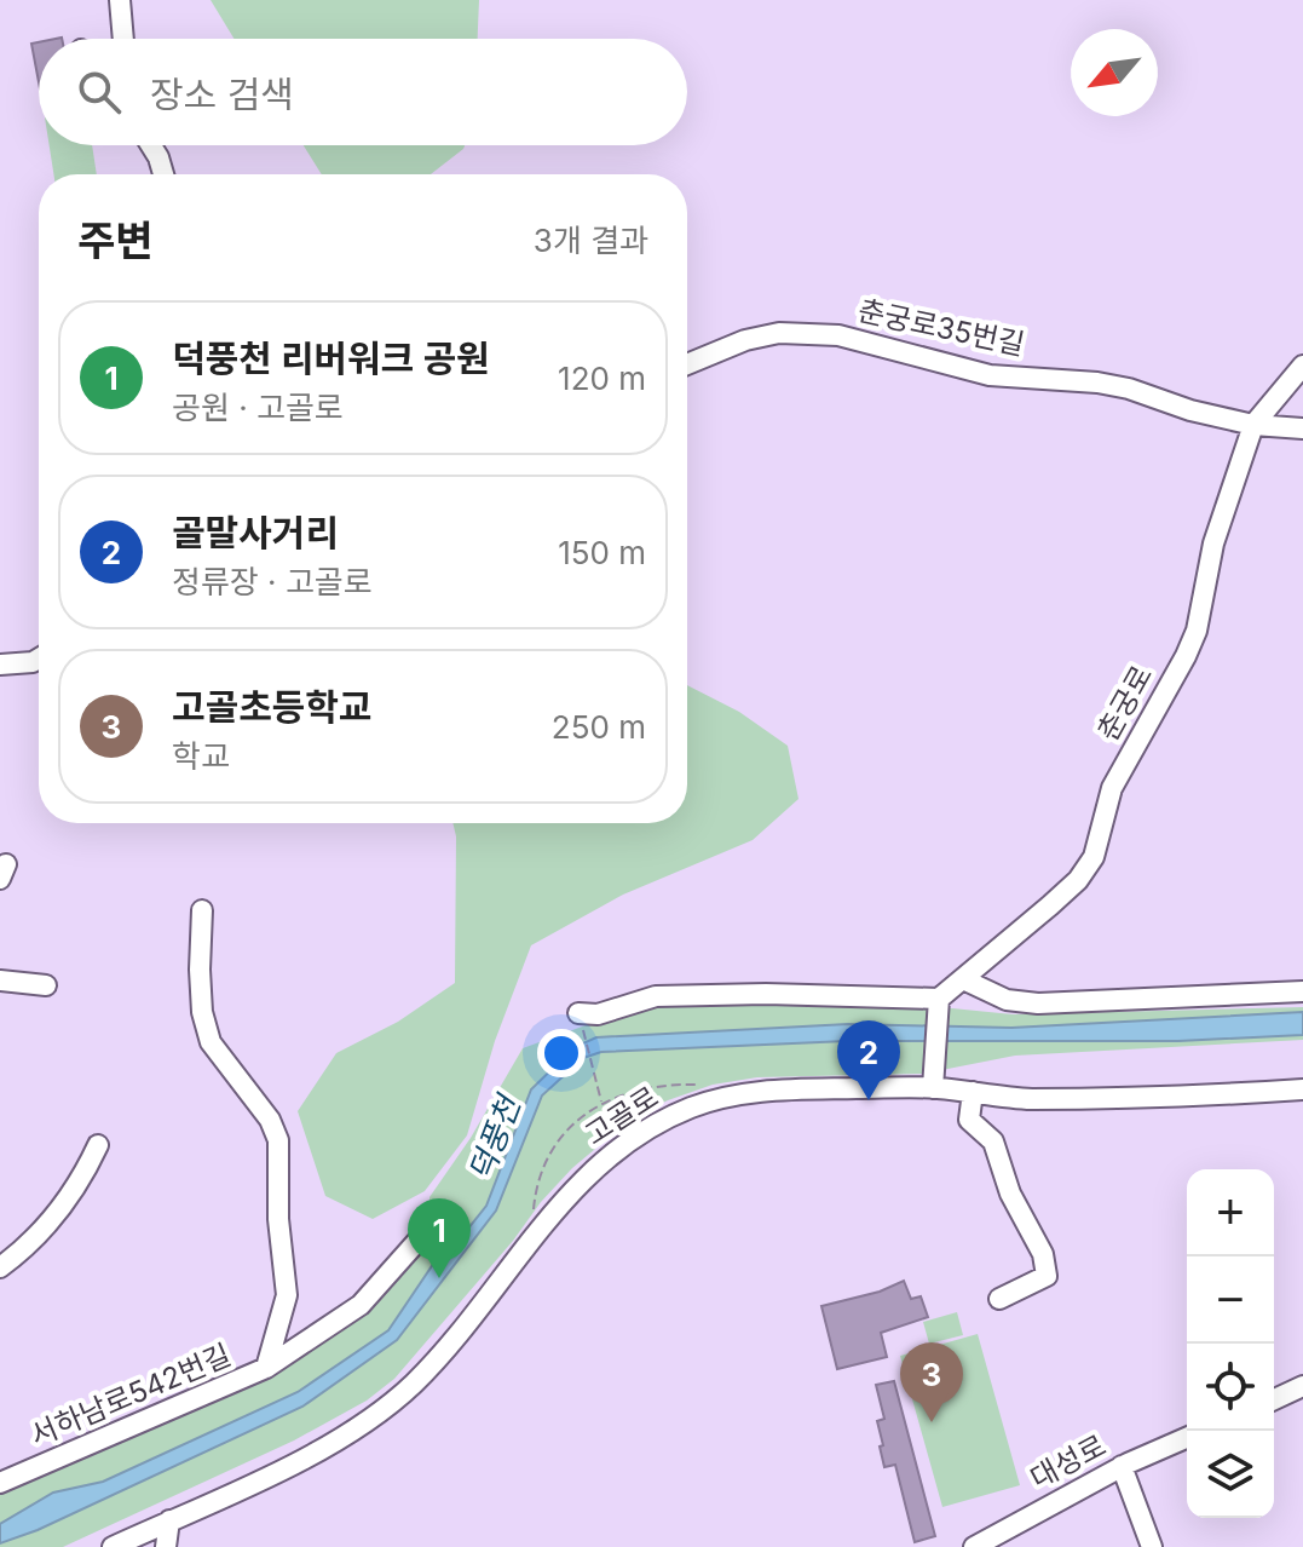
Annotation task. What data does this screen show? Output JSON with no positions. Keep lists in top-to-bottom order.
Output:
{
  "streets": {
    "street": [
      "춘궁로35번길",
      "춘궁로",
      "고골로",
      "서하남로542번길",
      "대성로"
    ]
  },
  "crossings": [
    ["춘궁로35번길", "춘궁로"]
  ],
  "water": ["덕풍천"],
  "north": "bottom left",
  "page": {
    "search": "장소 검색",
    "heading": ["주변", "3개 결과"],
    "list": [
      {
        "mark": "1",
        "name": "덕풍천 리버워크 공원",
        "note": "공원 · 고골로",
        "value": "120 m"
      },
      {
        "mark": "2",
        "name": "골말사거리",
        "note": "정류장 · 고골로",
        "value": "150 m"
      },
      {
        "mark": "3",
        "name": "고골초등학교",
        "note": "학교",
        "value": "250 m"
      }
    ],
    "pins": ["2", "1", "3"],
    "map_buttons": ["+", "−"]
  }
}
